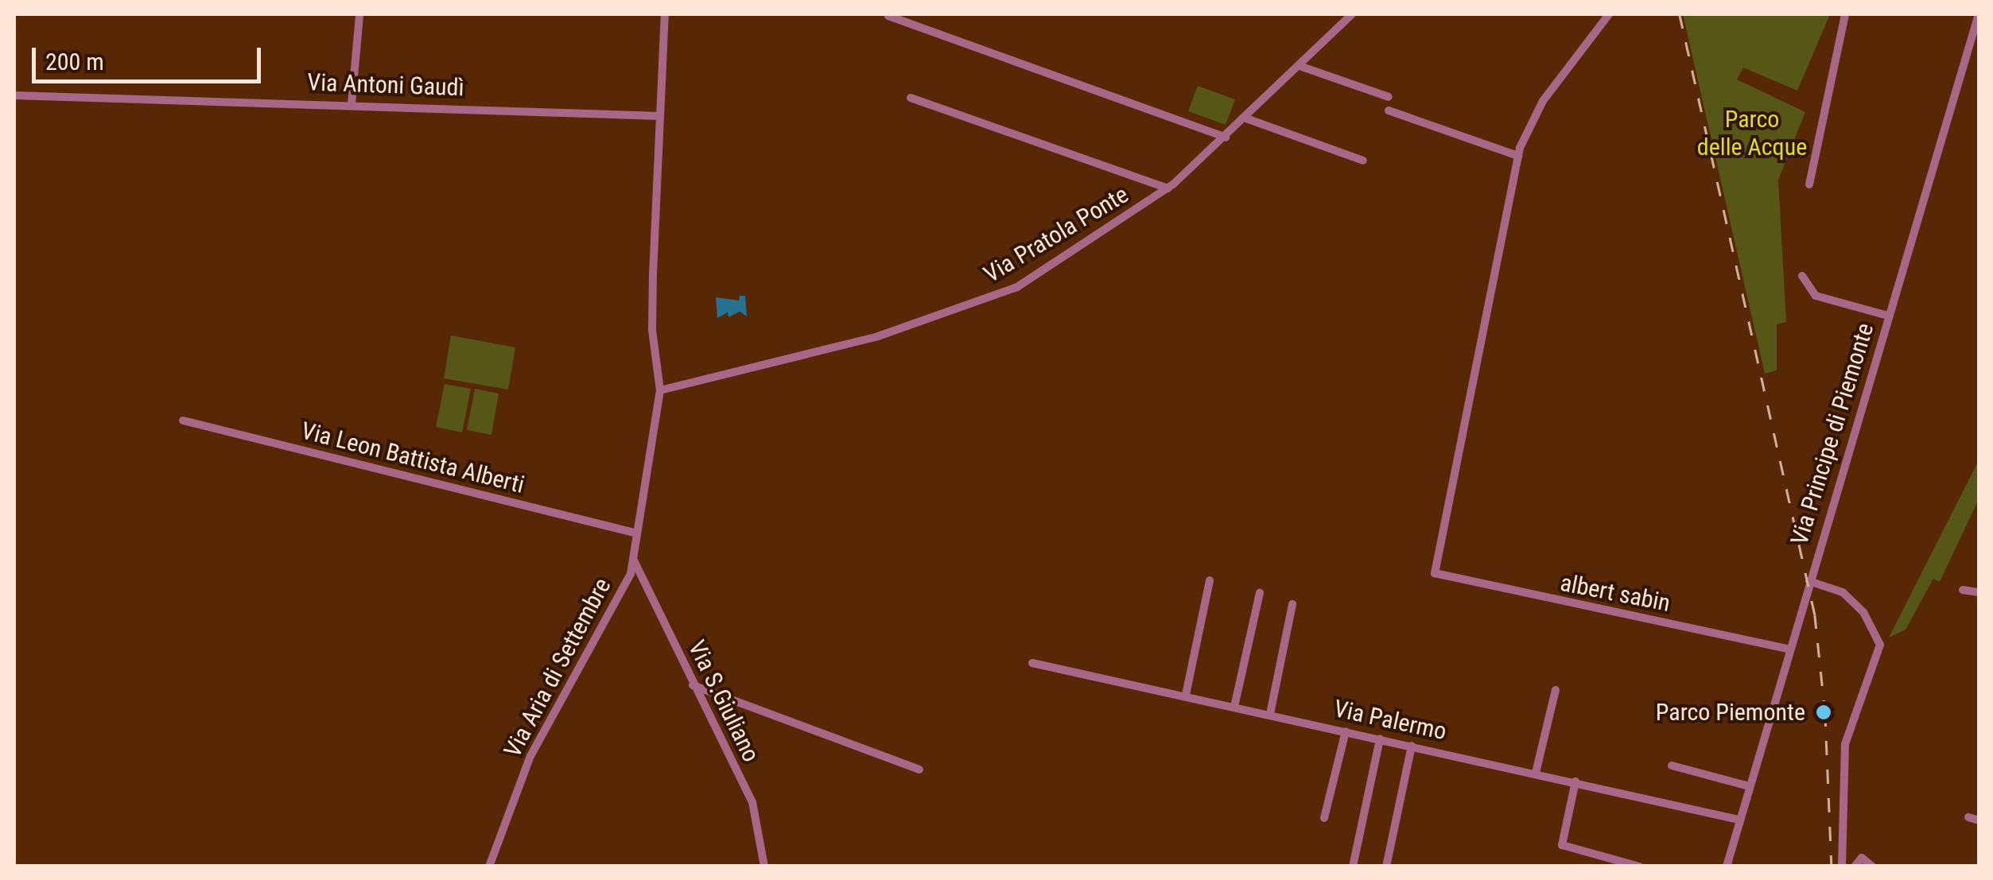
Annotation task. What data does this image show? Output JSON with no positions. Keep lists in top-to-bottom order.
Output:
{
  "streets": {
    "street": [
      "Via Antoni Gaudì",
      "Via Pratola Ponte",
      "Via Principe di Piemonte",
      "Via Leon Battista Alberti",
      "albert sabin",
      "Via Aria di Settembre",
      "Via S.Giuliano",
      "Via Palermo"
    ]
  },
  "crossings": [
    ["Via Antoni Gaudì", "Via Aria di Settembre"],
    ["Via Pratola Ponte", "Via Aria di Settembre"],
    ["Via Principe di Piemonte", "albert sabin"],
    ["Via Principe di Piemonte", "Via Palermo"],
    ["Via Leon Battista Alberti", "Via Aria di Settembre"],
    ["Via Aria di Settembre", "Via S.Giuliano"]
  ],
  "parks": ["Parco delle Acque"],
  "places": ["Parco Piemonte"],
  "scale_bar": "200 m"
}
